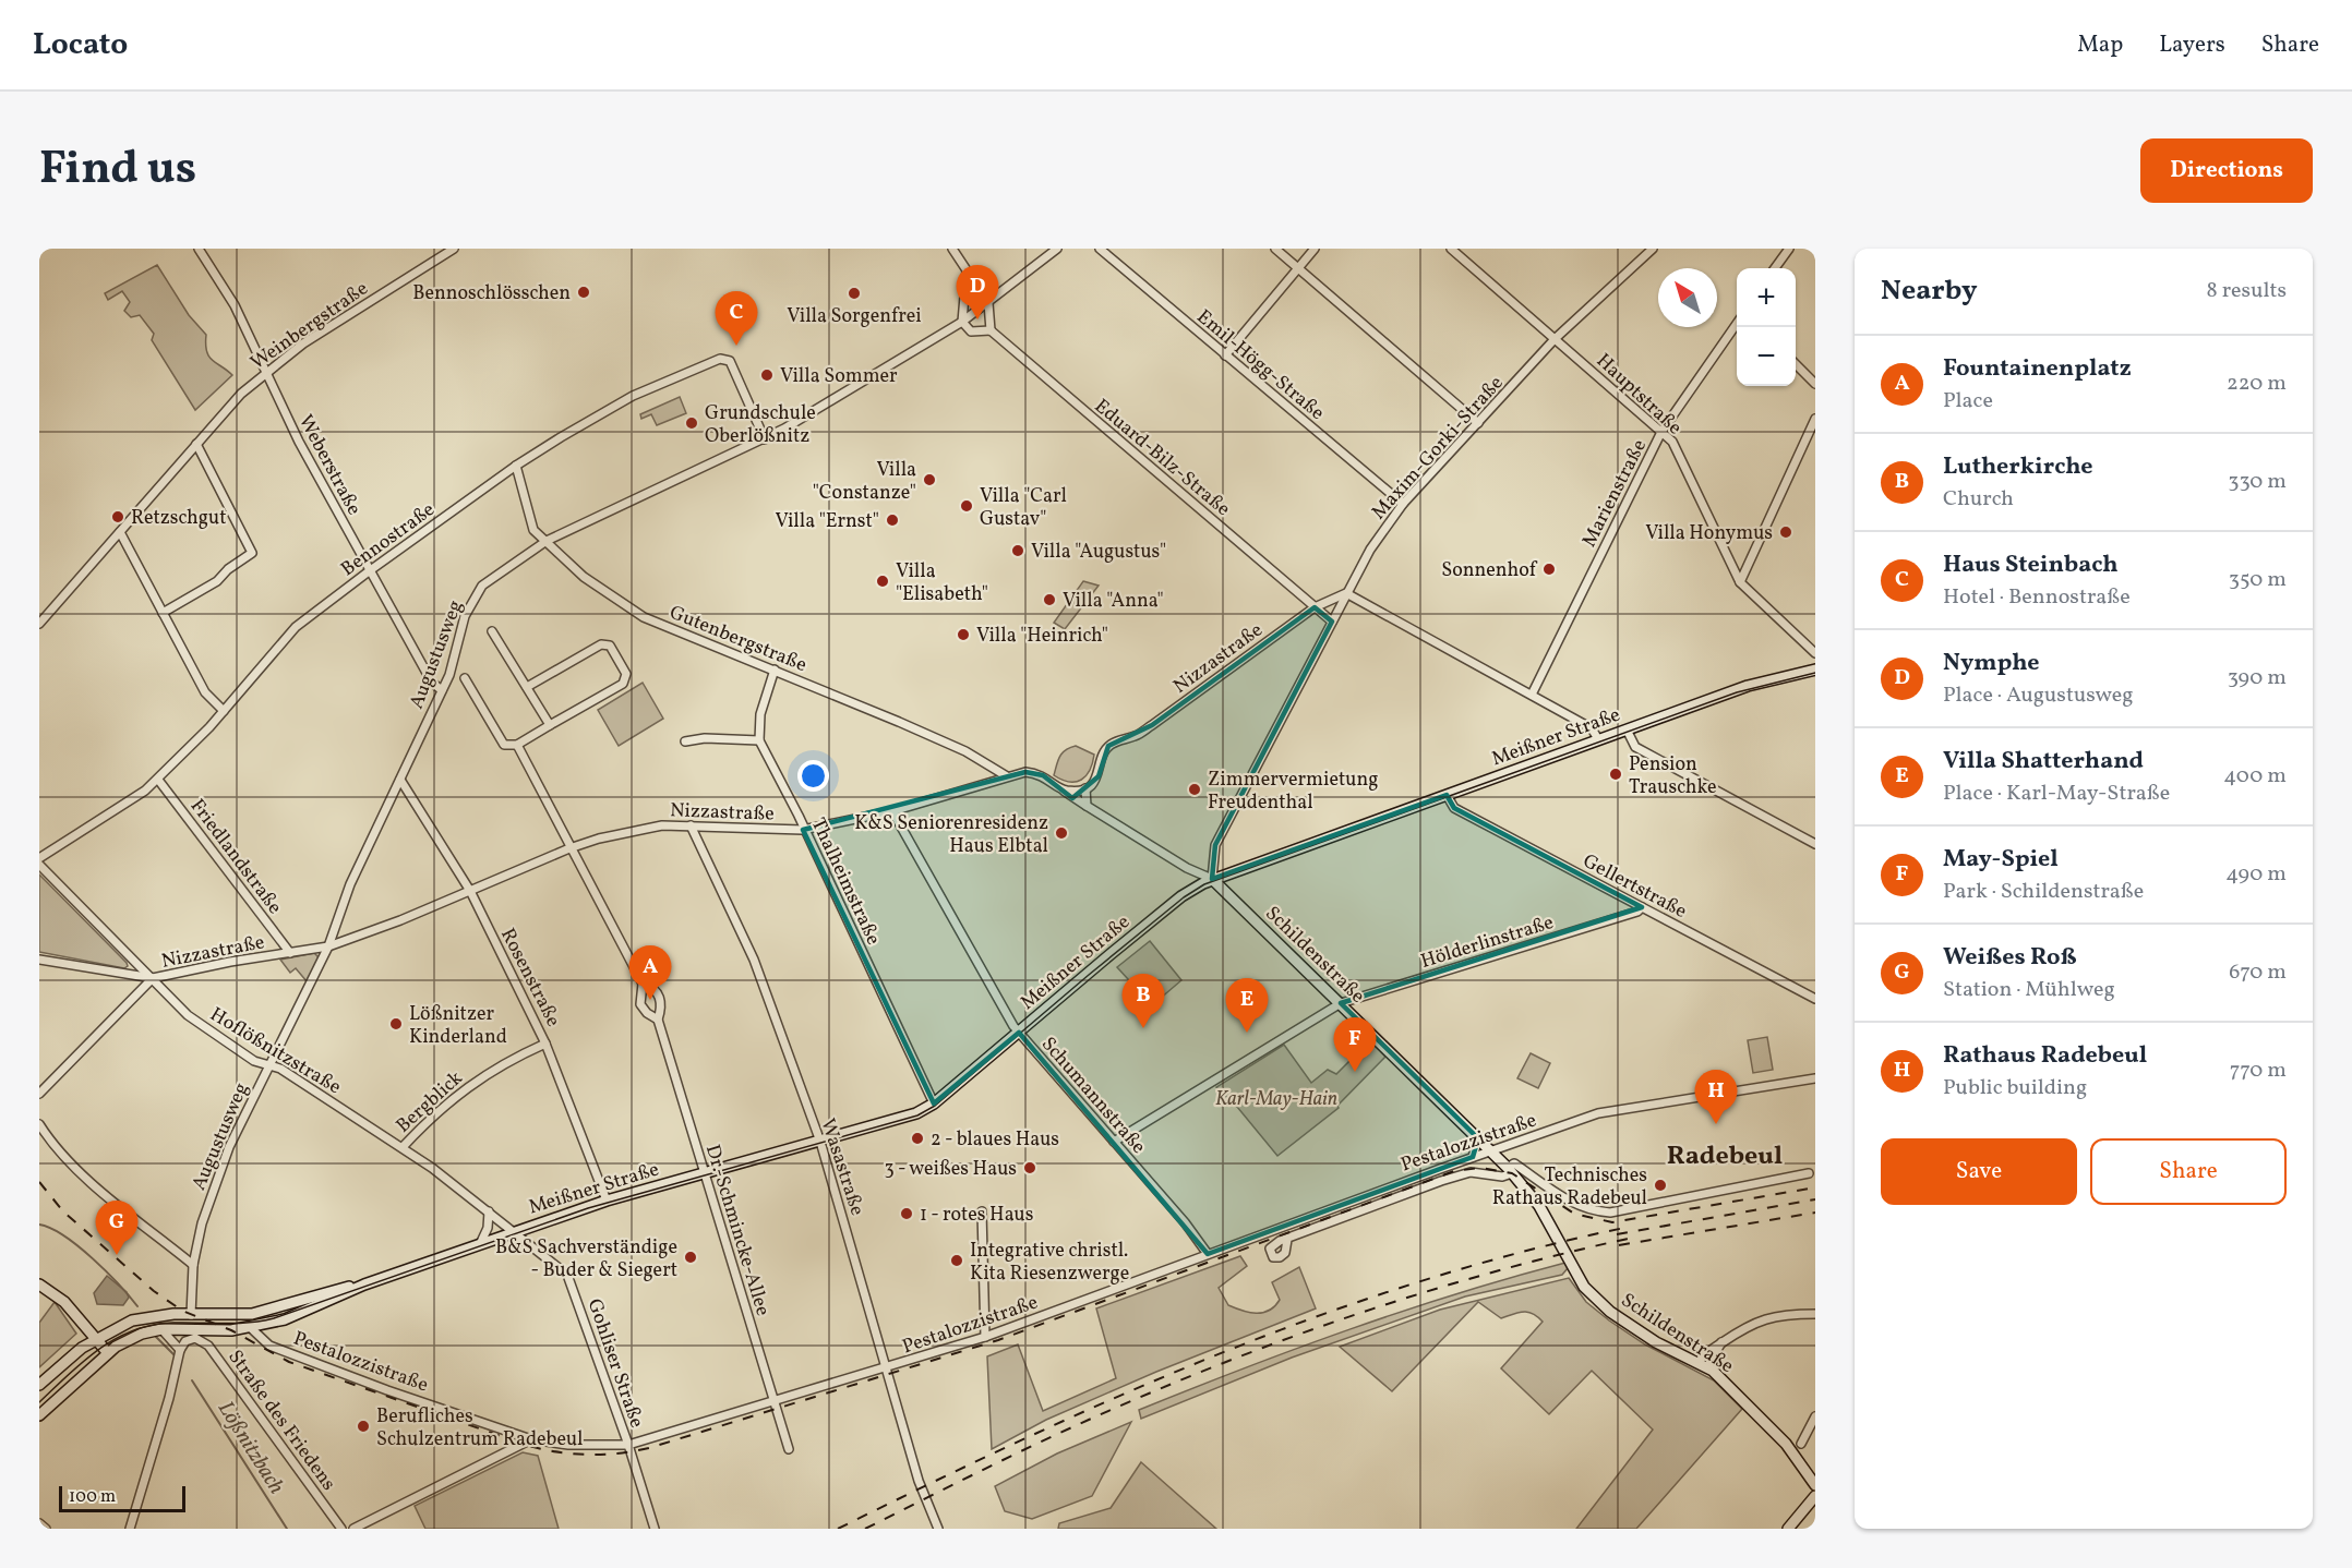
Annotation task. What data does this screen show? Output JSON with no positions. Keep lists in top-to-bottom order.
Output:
{
  "streets": {
    "main road": ["Meißner Straße", "Schildenstraße"],
    "street": [
      "Weinbergstraße",
      "Emil-Högg-Straße",
      "Hauptstraße",
      "Maxim-Gorki-Straße",
      "Eduard-Bilz-Straße",
      "Weberstraße",
      "Marienstraße",
      "Bennostraße",
      "Gutenbergstraße",
      "Augustusweg",
      "Nizzastraße",
      "Friedlandstraße",
      "Thalheimstraße",
      "Gellertstraße",
      "Hölderlinstraße",
      "Rosenstraße",
      "Hoflößnitzstraße",
      "Schumannstraße",
      "Bergblick",
      "Pestalozzistraße",
      "Wasastraße",
      "Dr.-Schmincke-Allee",
      "Gohliser Straße",
      "Straße des Friedens"
    ]
  },
  "crossings": [
    ["Weinbergstraße", "Weberstraße"],
    ["Emil-Högg-Straße", "Maxim-Gorki-Straße"],
    ["Hauptstraße", "Maxim-Gorki-Straße"],
    ["Hauptstraße", "Marienstraße"],
    ["Maxim-Gorki-Straße", "Eduard-Bilz-Straße"],
    ["Maxim-Gorki-Straße", "Nizzastraße"],
    ["Maxim-Gorki-Straße", "Meißner Straße"],
    ["Maxim-Gorki-Straße", "Schildenstraße"],
    ["Eduard-Bilz-Straße", "Nizzastraße"],
    ["Weberstraße", "Bennostraße"],
    ["Weberstraße", "Augustusweg"],
    ["Bennostraße", "Gutenbergstraße"],
    ["Bennostraße", "Augustusweg"],
    ["Bennostraße", "Friedlandstraße"],
    ["Gutenbergstraße", "Augustusweg"],
    ["Gutenbergstraße", "Nizzastraße"],
    ["Augustusweg", "Nizzastraße"],
    ["Augustusweg", "Meißner Straße"],
    ["Augustusweg", "Rosenstraße"],
    ["Augustusweg", "Hoflößnitzstraße"],
    ["Augustusweg", "Dr.-Schmincke-Allee"],
    ["Nizzastraße", "Friedlandstraße"],
    ["Nizzastraße", "Thalheimstraße"],
    ["Nizzastraße", "Rosenstraße"],
    ["Nizzastraße", "Hoflößnitzstraße"],
    ["Nizzastraße", "Schumannstraße"],
    ["Nizzastraße", "Wasastraße"],
    ["Nizzastraße", "Dr.-Schmincke-Allee"],
    ["Meißner Straße", "Thalheimstraße"],
    ["Meißner Straße", "Gellertstraße"],
    ["Meißner Straße", "Schildenstraße"],
    ["Meißner Straße", "Rosenstraße"],
    ["Meißner Straße", "Hoflößnitzstraße"],
    ["Meißner Straße", "Schumannstraße"],
    ["Meißner Straße", "Pestalozzistraße"],
    ["Meißner Straße", "Wasastraße"],
    ["Meißner Straße", "Dr.-Schmincke-Allee"],
    ["Meißner Straße", "Gohliser Straße"],
    ["Gellertstraße", "Hölderlinstraße"],
    ["Hölderlinstraße", "Schildenstraße"],
    ["Hölderlinstraße", "Schumannstraße"],
    ["Schildenstraße", "Pestalozzistraße"],
    ["Rosenstraße", "Bergblick"],
    ["Hoflößnitzstraße", "Bergblick"],
    ["Hoflößnitzstraße", "Gohliser Straße"],
    ["Schumannstraße", "Pestalozzistraße"],
    ["Pestalozzistraße", "Wasastraße"],
    ["Pestalozzistraße", "Dr.-Schmincke-Allee"],
    ["Pestalozzistraße", "Gohliser Straße"]
  ],
  "districts": ["Radebeul"],
  "water": ["Lößnitzbach"],
  "parks": ["Karl-May-Hain"],
  "places": [
    "Bennoschlösschen",
    "Villa Sorgenfrei",
    "Villa Sommer",
    "Grundschule Oberlößnitz",
    "Villa \"Constanze\"",
    "Villa \"Carl Gustav\"",
    "Retzschgut",
    "Villa \"Ernst\"",
    "Villa Honymus",
    "Villa \"Augustus\"",
    "Sonnenhof",
    "Villa \"Elisabeth\"",
    "Villa \"Anna\"",
    "Villa \"Heinrich\"",
    "Pension Trauschke",
    "Zimmervermietung Freudenthal",
    "K&S Seniorenresidenz Haus Elbtal",
    "Lößnitzer Kinderland",
    "2 - blaues Haus",
    "3 - weißes Haus",
    "Technisches Rathaus Radebeul",
    "1 - rotes Haus",
    "B&S Sachverständige - Buder & Siegert",
    "Integrative christl. Kita Riesenzwerge",
    "Berufliches Schulzentrum Radebeul"
  ],
  "scale_bar": "100 m",
  "north": "top left",
  "page": {
    "header": "Locato",
    "nav": ["Map", "Layers", "Share"],
    "title": "Find us",
    "buttons": [
      "Directions",
      ["Save", "Share"]
    ],
    "heading": ["Nearby", "8 results"],
    "pins": [
      "D",
      "C",
      "A",
      "B",
      "E",
      "F",
      "H",
      "G"
    ],
    "map_buttons": ["+", "−"],
    "list": [
      {
        "mark": "A",
        "name": "Fountainenplatz",
        "note": "Place",
        "value": "220 m"
      },
      {
        "mark": "B",
        "name": "Lutherkirche",
        "note": "Church",
        "value": "330 m"
      },
      {
        "mark": "C",
        "name": "Haus Steinbach",
        "note": "Hotel · Bennostraße",
        "value": "350 m"
      },
      {
        "mark": "D",
        "name": "Nymphe",
        "note": "Place · Augustusweg",
        "value": "390 m"
      },
      {
        "mark": "E",
        "name": "Villa Shatterhand",
        "note": "Place · Karl-May-Straße",
        "value": "400 m"
      },
      {
        "mark": "F",
        "name": "May-Spiel",
        "note": "Park · Schildenstraße",
        "value": "490 m"
      },
      {
        "mark": "G",
        "name": "Weißes Roß",
        "note": "Station · Mühlweg",
        "value": "670 m"
      },
      {
        "mark": "H",
        "name": "Rathaus Radebeul",
        "note": "Public building",
        "value": "770 m"
      }
    ],
    "scale": "100 m"
  }
}
